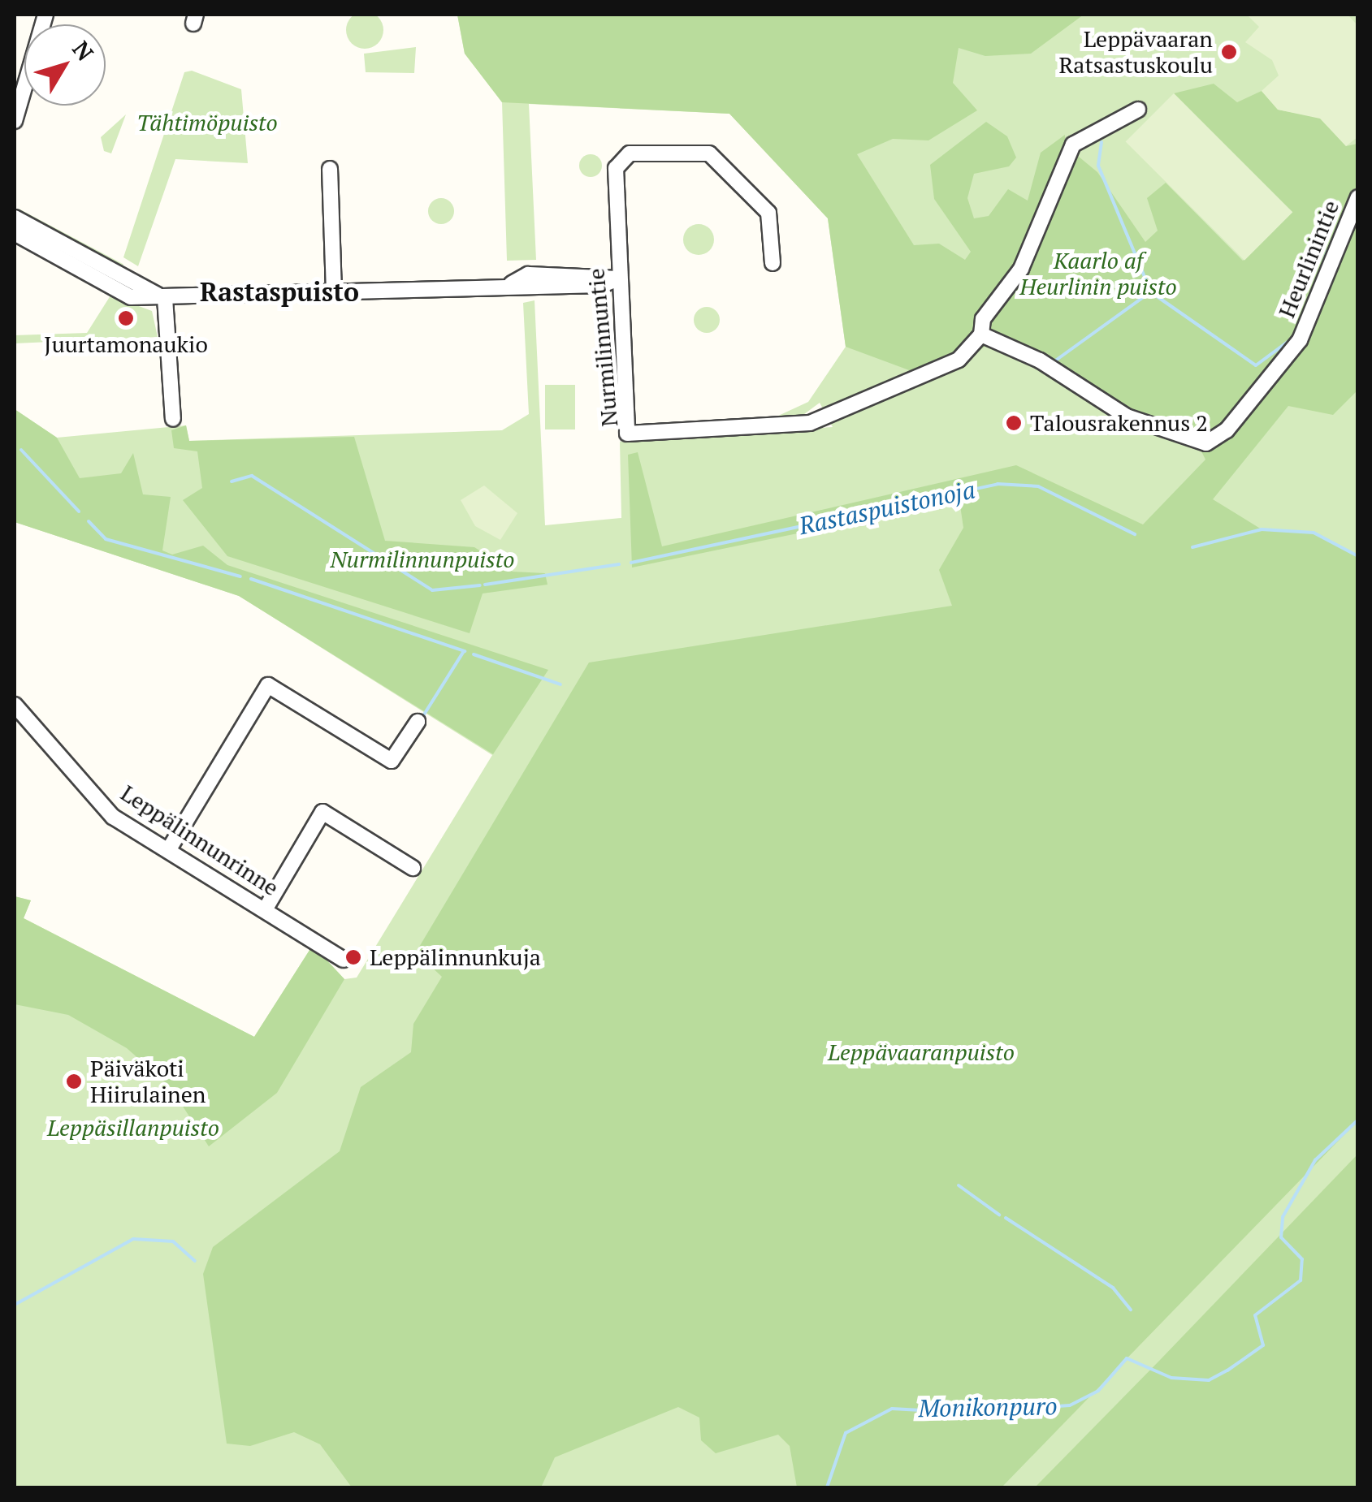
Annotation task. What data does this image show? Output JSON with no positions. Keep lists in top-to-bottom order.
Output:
{
  "streets": {
    "street": ["Heurlinintie", "Nurmilinnuntie", "Leppälinnunrinne"]
  },
  "crossings": [
    ["Heurlinintie", "Nurmilinnuntie"]
  ],
  "districts": ["Rastaspuisto"],
  "water": ["Rastaspuistonoja", "Monikonpuro"],
  "parks": [
    "Tähtimöpuisto",
    "Kaarlo af Heurlinin puisto",
    "Nurmilinnunpuisto",
    "Leppävaaranpuisto",
    "Leppäsillanpuisto"
  ],
  "places": [
    "Leppävaaran Ratsastuskoulu",
    "Juurtamonaukio",
    "Talousrakennus 2",
    "Leppälinnunkuja",
    "Päiväkoti Hiirulainen"
  ],
  "north": "top right"
}
